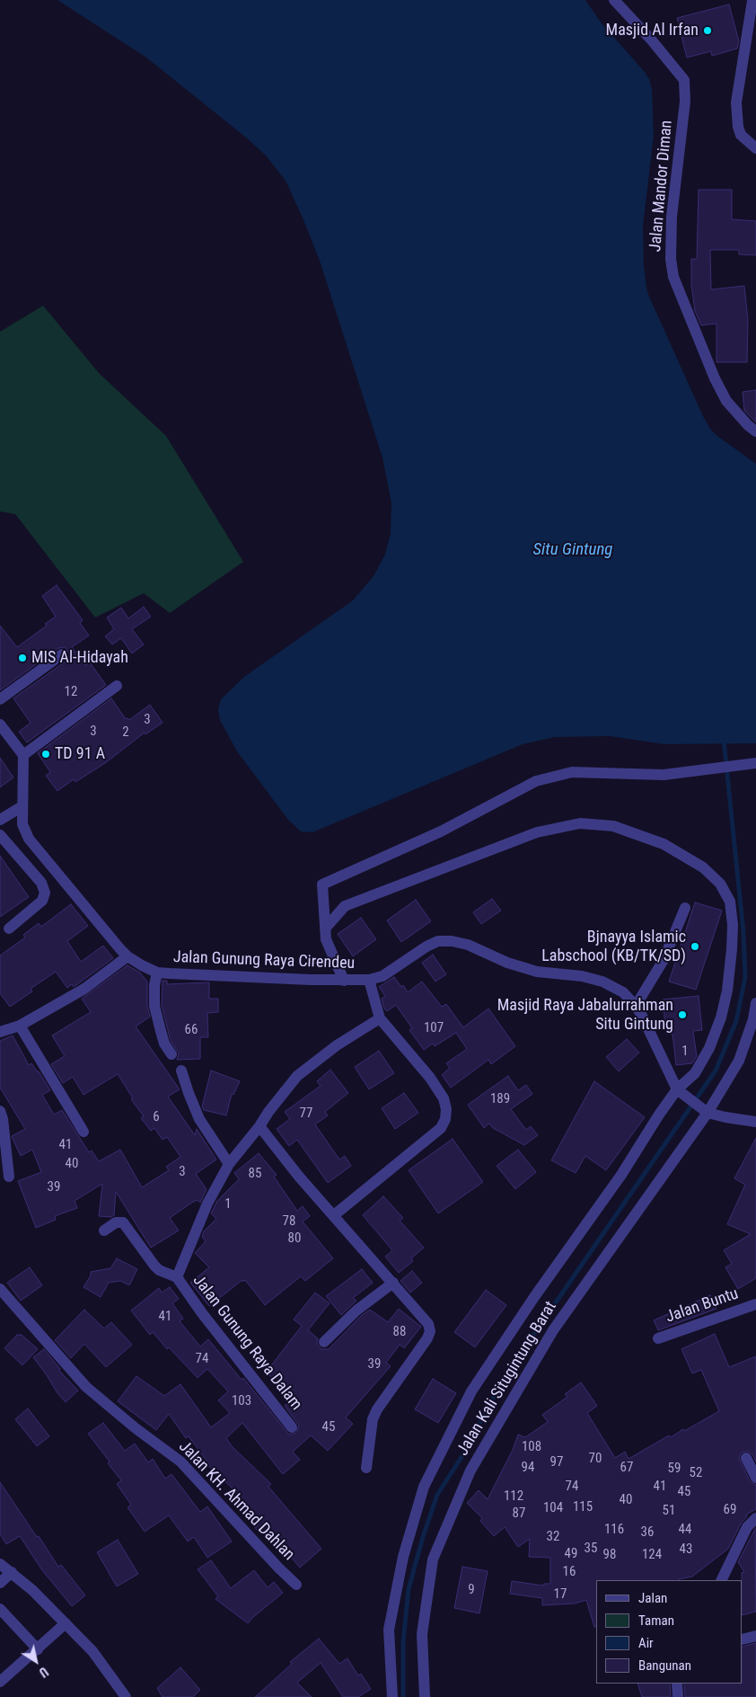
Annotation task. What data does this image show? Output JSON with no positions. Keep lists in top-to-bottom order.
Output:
{
  "streets": {
    "street": [
      "Jalan Mandor Diman",
      "Jalan Gunung Raya Cirendeu",
      "Jalan Buntu",
      "Jalan Gunung Raya Dalam",
      "Jalan Kali Situgintung Barat",
      "Jalan KH. Ahmad Dahlan"
    ]
  },
  "crossings": [
    ["Jalan Gunung Raya Cirendeu", "Jalan Kali Situgintung Barat"]
  ],
  "water": ["Situ Gintung"],
  "places": [
    "Masjid Al Irfan",
    "MIS Al-Hidayah",
    "TD 91 A",
    "Bjnayya Islamic Labschool (KB/TK/SD)",
    "Masjid Raya Jabalurrahman Situ Gintung"
  ],
  "house_numbers": [
    "12",
    "3",
    "3",
    "2",
    "107",
    "66",
    "1",
    "189",
    "77",
    "6",
    "41",
    "40",
    "3",
    "85",
    "39",
    "1",
    "78",
    "80",
    "41",
    "88",
    "74",
    "39",
    "103",
    "45",
    "108",
    "70",
    "97",
    "94",
    "67",
    "59",
    "52",
    "74",
    "41",
    "45",
    "112",
    "40",
    "115",
    "104",
    "69",
    "51",
    "87",
    "116",
    "44",
    "36",
    "32",
    "35",
    "43",
    "49",
    "98",
    "124",
    "16",
    "9",
    "17"
  ],
  "legend": [
    "Jalan",
    "Taman",
    "Air",
    "Bangunan"
  ],
  "north": "bottom right"
}
